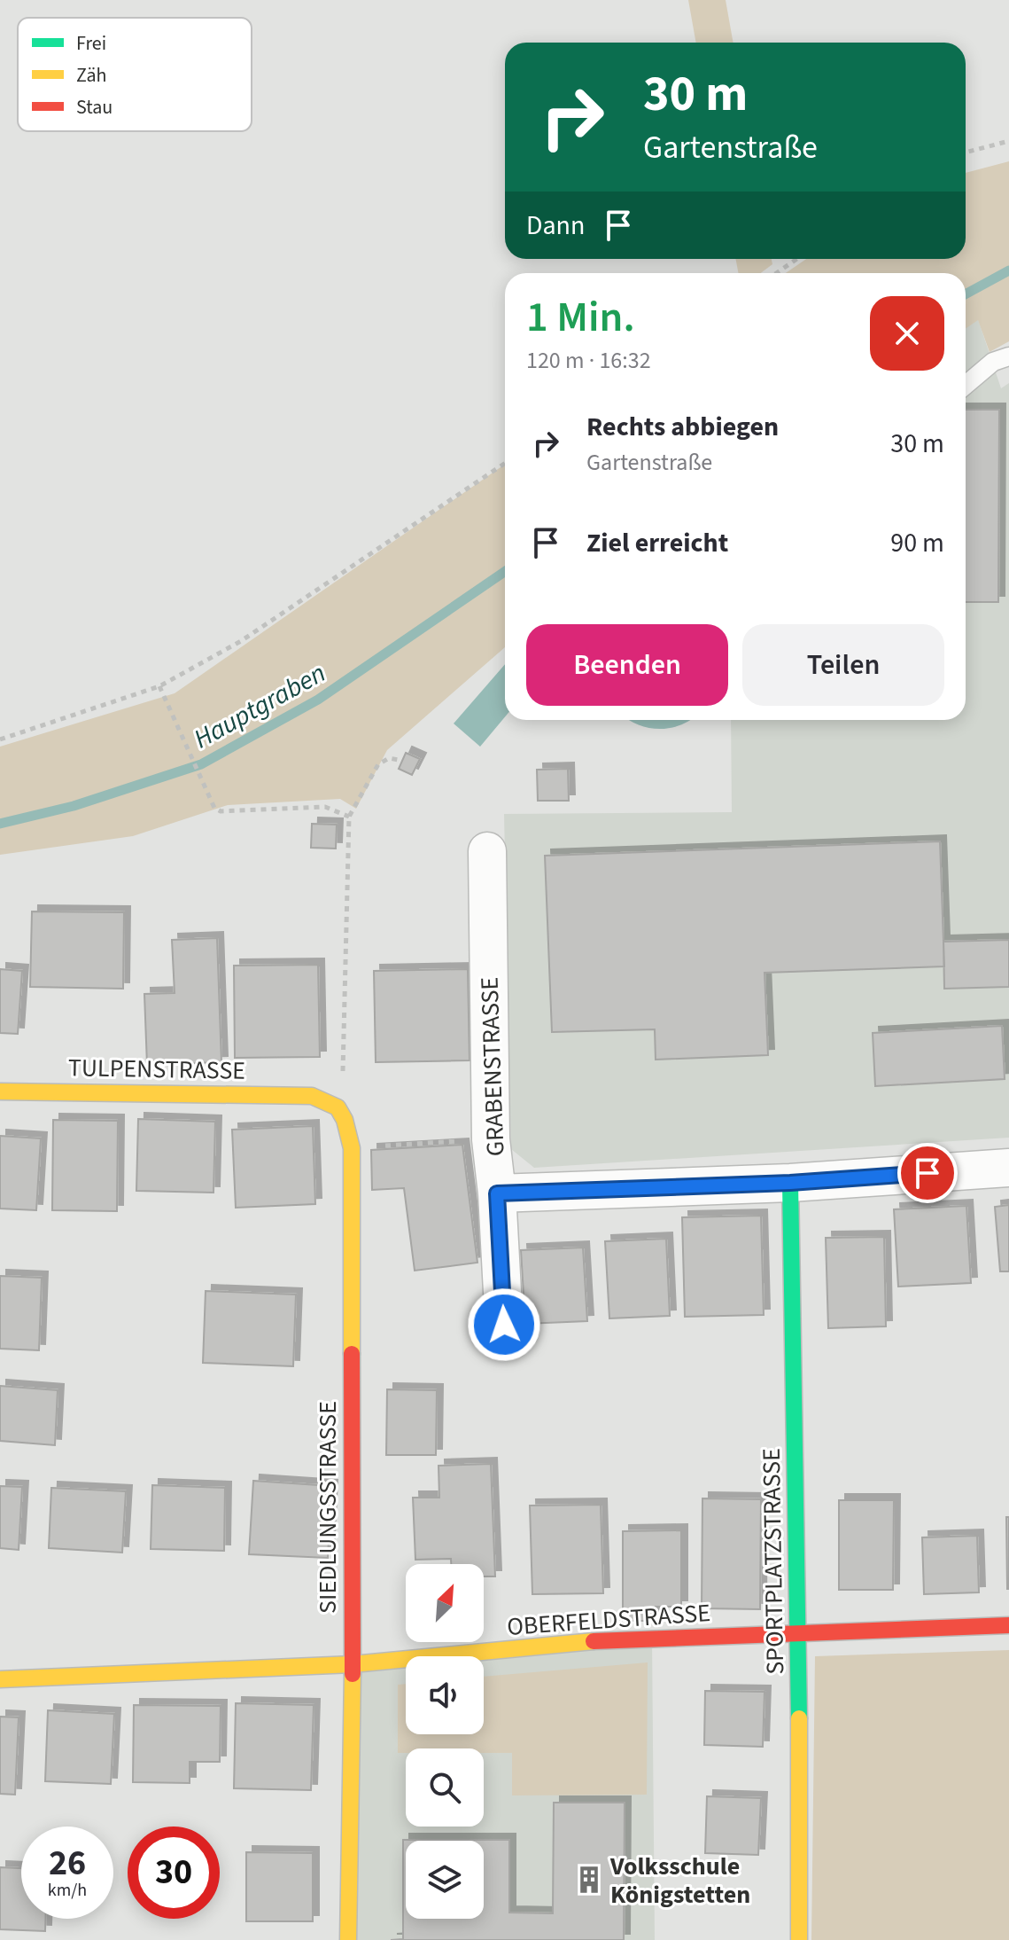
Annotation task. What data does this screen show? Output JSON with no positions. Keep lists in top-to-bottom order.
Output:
{
  "streets": {
    "street": [
      "GRABENSTRASSE",
      "TULPENSTRASSE",
      "SIEDLUNGSSTRASSE",
      "SPORTPLATZSTRASSE",
      "OBERFELDSTRASSE"
    ]
  },
  "crossings": [
    ["TULPENSTRASSE", "SIEDLUNGSSTRASSE"],
    ["SIEDLUNGSSTRASSE", "OBERFELDSTRASSE"],
    ["SPORTPLATZSTRASSE", "OBERFELDSTRASSE"]
  ],
  "water": ["Hauptgraben"],
  "places": {
    "building": ["Volksschule Königstetten"]
  },
  "legend": ["Frei", "Zäh", "Stau"],
  "north": "top right",
  "page": {
    "turn": ["30 m", "Gartenstraße"],
    "then": "Dann",
    "heading": ["1 Min.", "120 m · 16:32"],
    "list": [
      {
        "name": "Rechts abbiegen",
        "note": "Gartenstraße",
        "value": "30 m"
      },
      {
        "name": "Ziel erreicht",
        "value": "90 m"
      }
    ],
    "buttons": ["Beenden", "Teilen"],
    "speed": "26 km/h",
    "limit": "30"
  }
}
